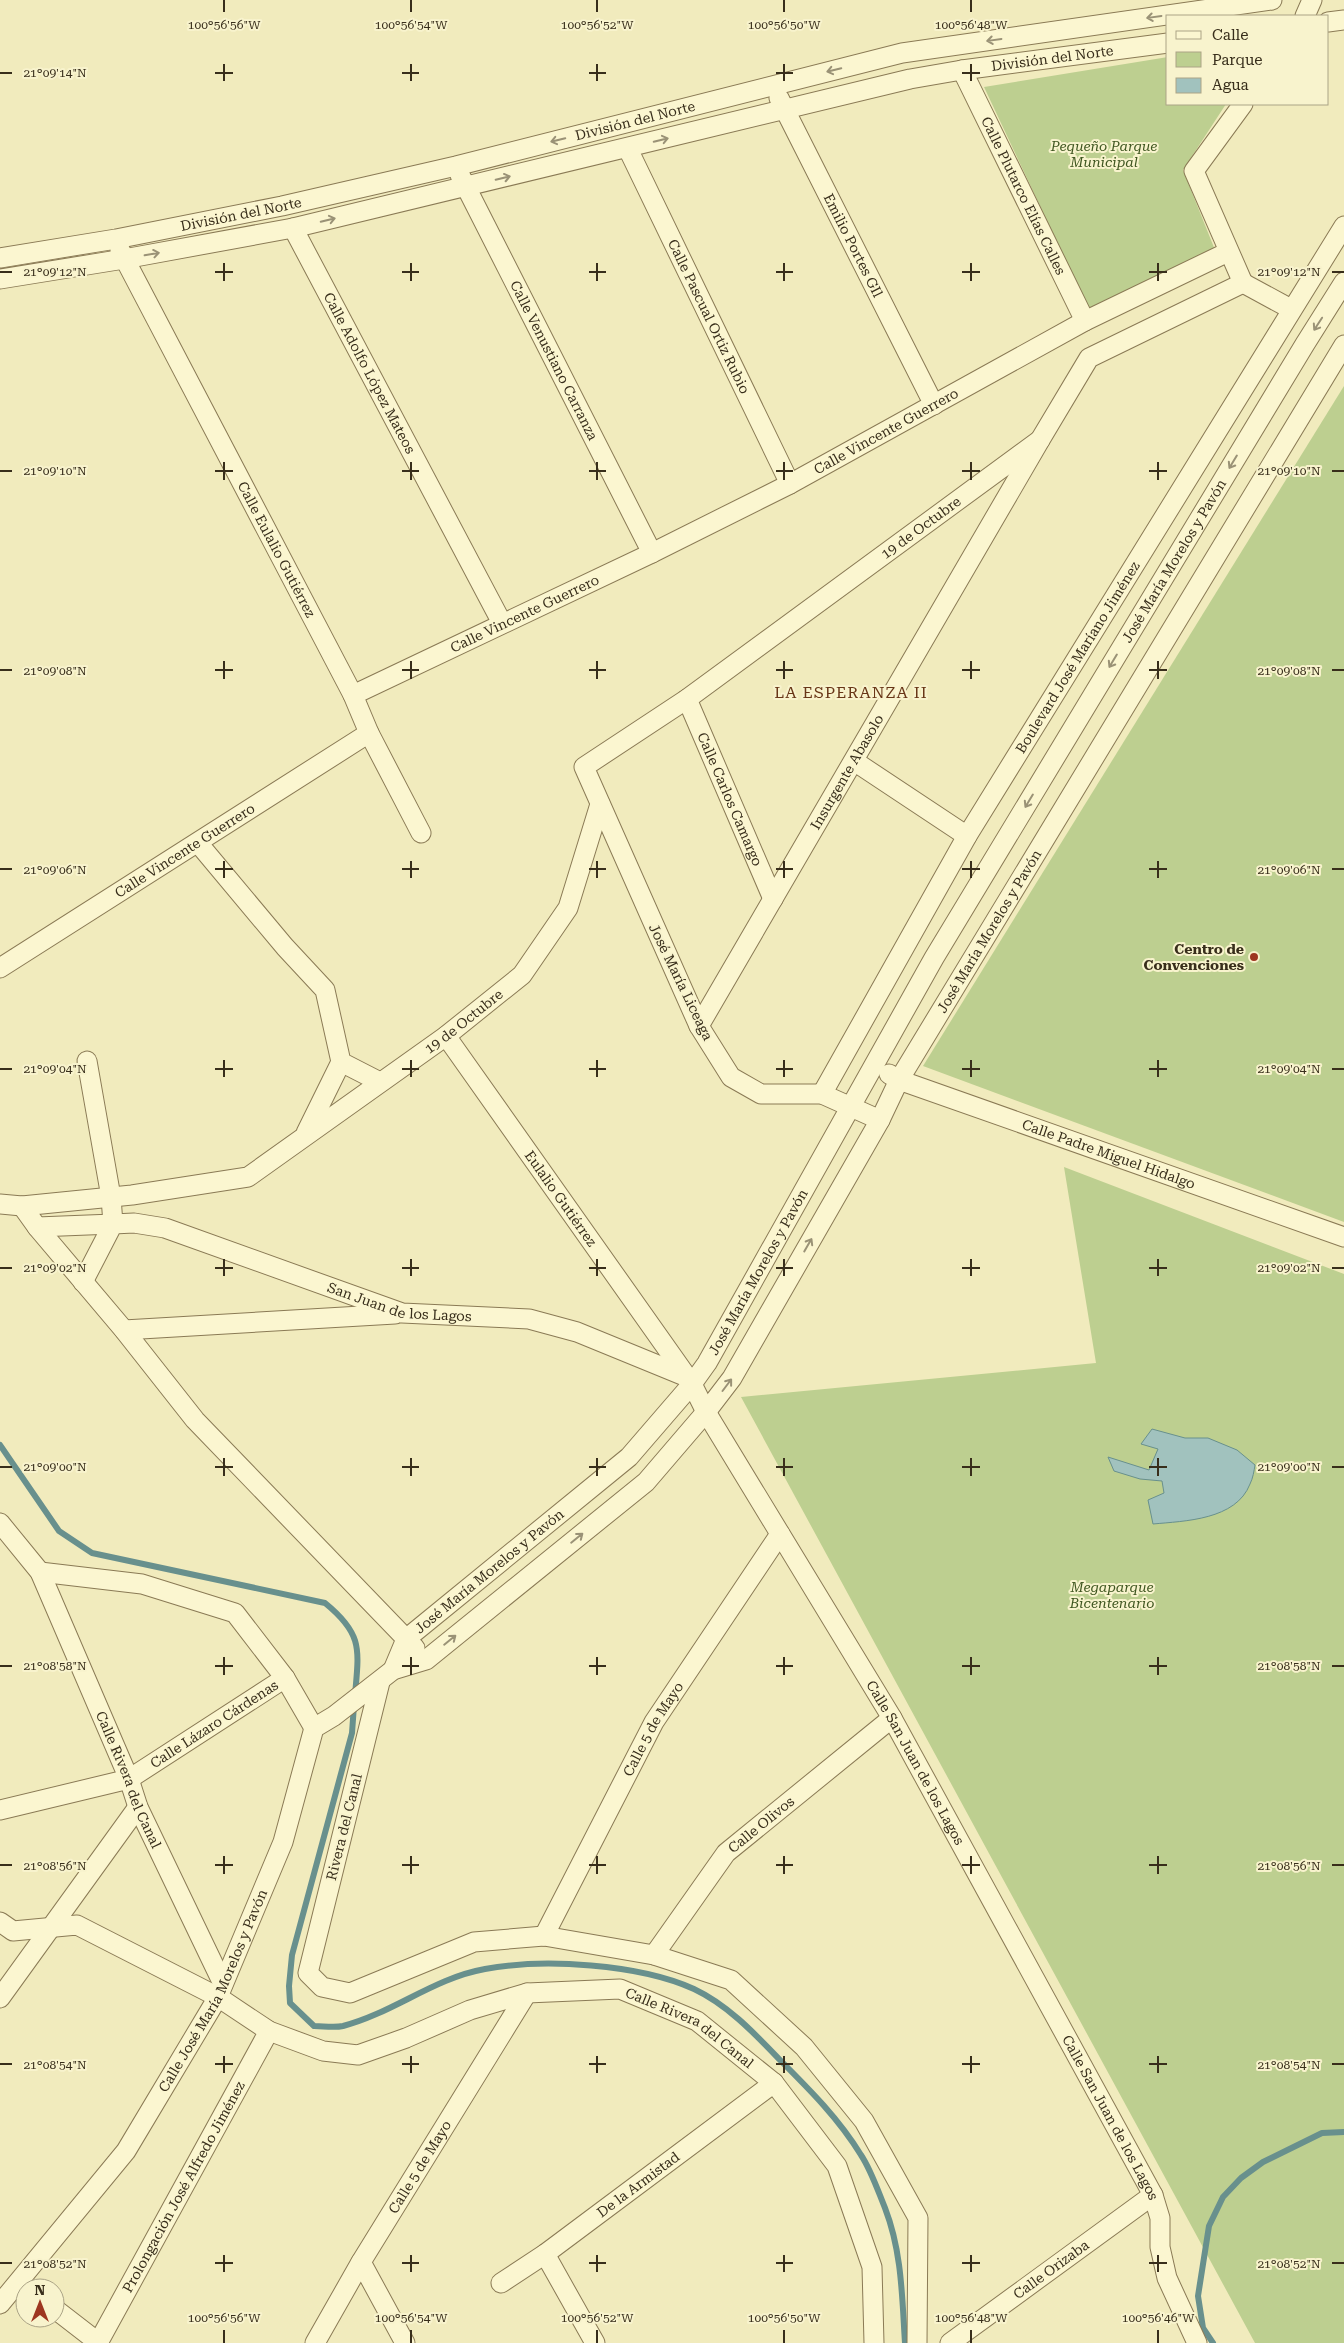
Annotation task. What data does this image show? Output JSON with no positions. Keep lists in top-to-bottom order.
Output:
{
  "streets": {
    "street": [
      "División del Norte",
      "Calle Plutarco Elías Calles",
      "Emilio Portes GIl",
      "Calle Pascual Ortiz Rubio",
      "Calle Venustiano Carranza",
      "Calle Adolfo López Mateos",
      "Calle Vincente Guerrero",
      "19 de Octubre",
      "Calle Eulalio Gutiérrez",
      "José María Morelos y Pavón",
      "Boulevard José Maríano Jiménez",
      "Insurgente Abasolo",
      "Calle Carlos Camargo",
      "José María Liceaga",
      "Calle Padre Miguel Hidalgo",
      "Eulalio Gutiérrez",
      "San Juan de los Lagos",
      "Calle Lázaro Cárdenas",
      "Calle 5 de Mayo",
      "Calle San Juan de los Lagos",
      "Calle Rivera del Canal",
      "Calle Olivos",
      "Rivera del Canal",
      "Calle José María Morelos y Pavón",
      "De la Armistad",
      "Prolongación José Alfredo Jiménez",
      "Calle Orizaba"
    ]
  },
  "crossings": [
    ["División del Norte", "Calle Plutarco Elías Calles"],
    ["División del Norte", "Emilio Portes GIl"],
    ["División del Norte", "Calle Pascual Ortiz Rubio"],
    ["División del Norte", "Calle Venustiano Carranza"],
    ["División del Norte", "Calle Adolfo López Mateos"],
    ["División del Norte", "Calle Eulalio Gutiérrez"],
    ["Calle Plutarco Elías Calles", "Calle Vincente Guerrero"],
    ["Emilio Portes GIl", "Calle Vincente Guerrero"],
    ["Calle Pascual Ortiz Rubio", "Calle Vincente Guerrero"],
    ["Calle Venustiano Carranza", "Calle Vincente Guerrero"],
    ["Calle Adolfo López Mateos", "Calle Vincente Guerrero"],
    ["Calle Vincente Guerrero", "Calle Eulalio Gutiérrez"],
    ["19 de Octubre", "Insurgente Abasolo"],
    ["19 de Octubre", "Calle Carlos Camargo"],
    ["19 de Octubre", "José María Liceaga"],
    ["19 de Octubre", "Eulalio Gutiérrez"],
    ["José María Morelos y Pavón", "José María Liceaga"],
    ["José María Morelos y Pavón", "Calle Padre Miguel Hidalgo"],
    ["José María Morelos y Pavón", "Eulalio Gutiérrez"],
    ["José María Morelos y Pavón", "San Juan de los Lagos"],
    ["José María Morelos y Pavón", "Calle San Juan de los Lagos"],
    ["José María Morelos y Pavón", "Rivera del Canal"],
    ["Boulevard José Maríano Jiménez", "José María Liceaga"],
    ["Insurgente Abasolo", "Calle Carlos Camargo"],
    ["Insurgente Abasolo", "José María Liceaga"],
    ["Eulalio Gutiérrez", "San Juan de los Lagos"],
    ["Eulalio Gutiérrez", "Calle San Juan de los Lagos"],
    ["San Juan de los Lagos", "Calle San Juan de los Lagos"],
    ["Calle Lázaro Cárdenas", "Calle Rivera del Canal"],
    ["Calle 5 de Mayo", "Calle San Juan de los Lagos"],
    ["Calle 5 de Mayo", "Calle Rivera del Canal"],
    ["Calle 5 de Mayo", "Rivera del Canal"],
    ["Calle San Juan de los Lagos", "Calle Olivos"],
    ["Calle San Juan de los Lagos", "Calle Orizaba"],
    ["Calle Rivera del Canal", "Calle José María Morelos y Pavón"],
    ["Calle Rivera del Canal", "De la Armistad"],
    ["Calle Rivera del Canal", "Prolongación José Alfredo Jiménez"]
  ],
  "districts": ["LA ESPERANZA II"],
  "parks": ["Pequeño Parque Municipal", "Megaparque Bicentenario"],
  "places": ["Centro de Convenciones"],
  "legend": ["Calle", "Parque", "Agua"],
  "north": "top",
  "coordinates": [
    "100°56'56\"W",
    "100°56'54\"W",
    "100°56'52\"W",
    "100°56'50\"W",
    "100°56'48\"W",
    "21°09'14\"N",
    "21°09'12\"N",
    "21°09'10\"N",
    "21°09'08\"N",
    "21°09'06\"N",
    "21°09'04\"N",
    "21°09'02\"N",
    "21°09'00\"N",
    "21°08'58\"N",
    "21°08'56\"N",
    "21°08'54\"N",
    "21°08'52\"N",
    "100°56'46\"W"
  ]
}
